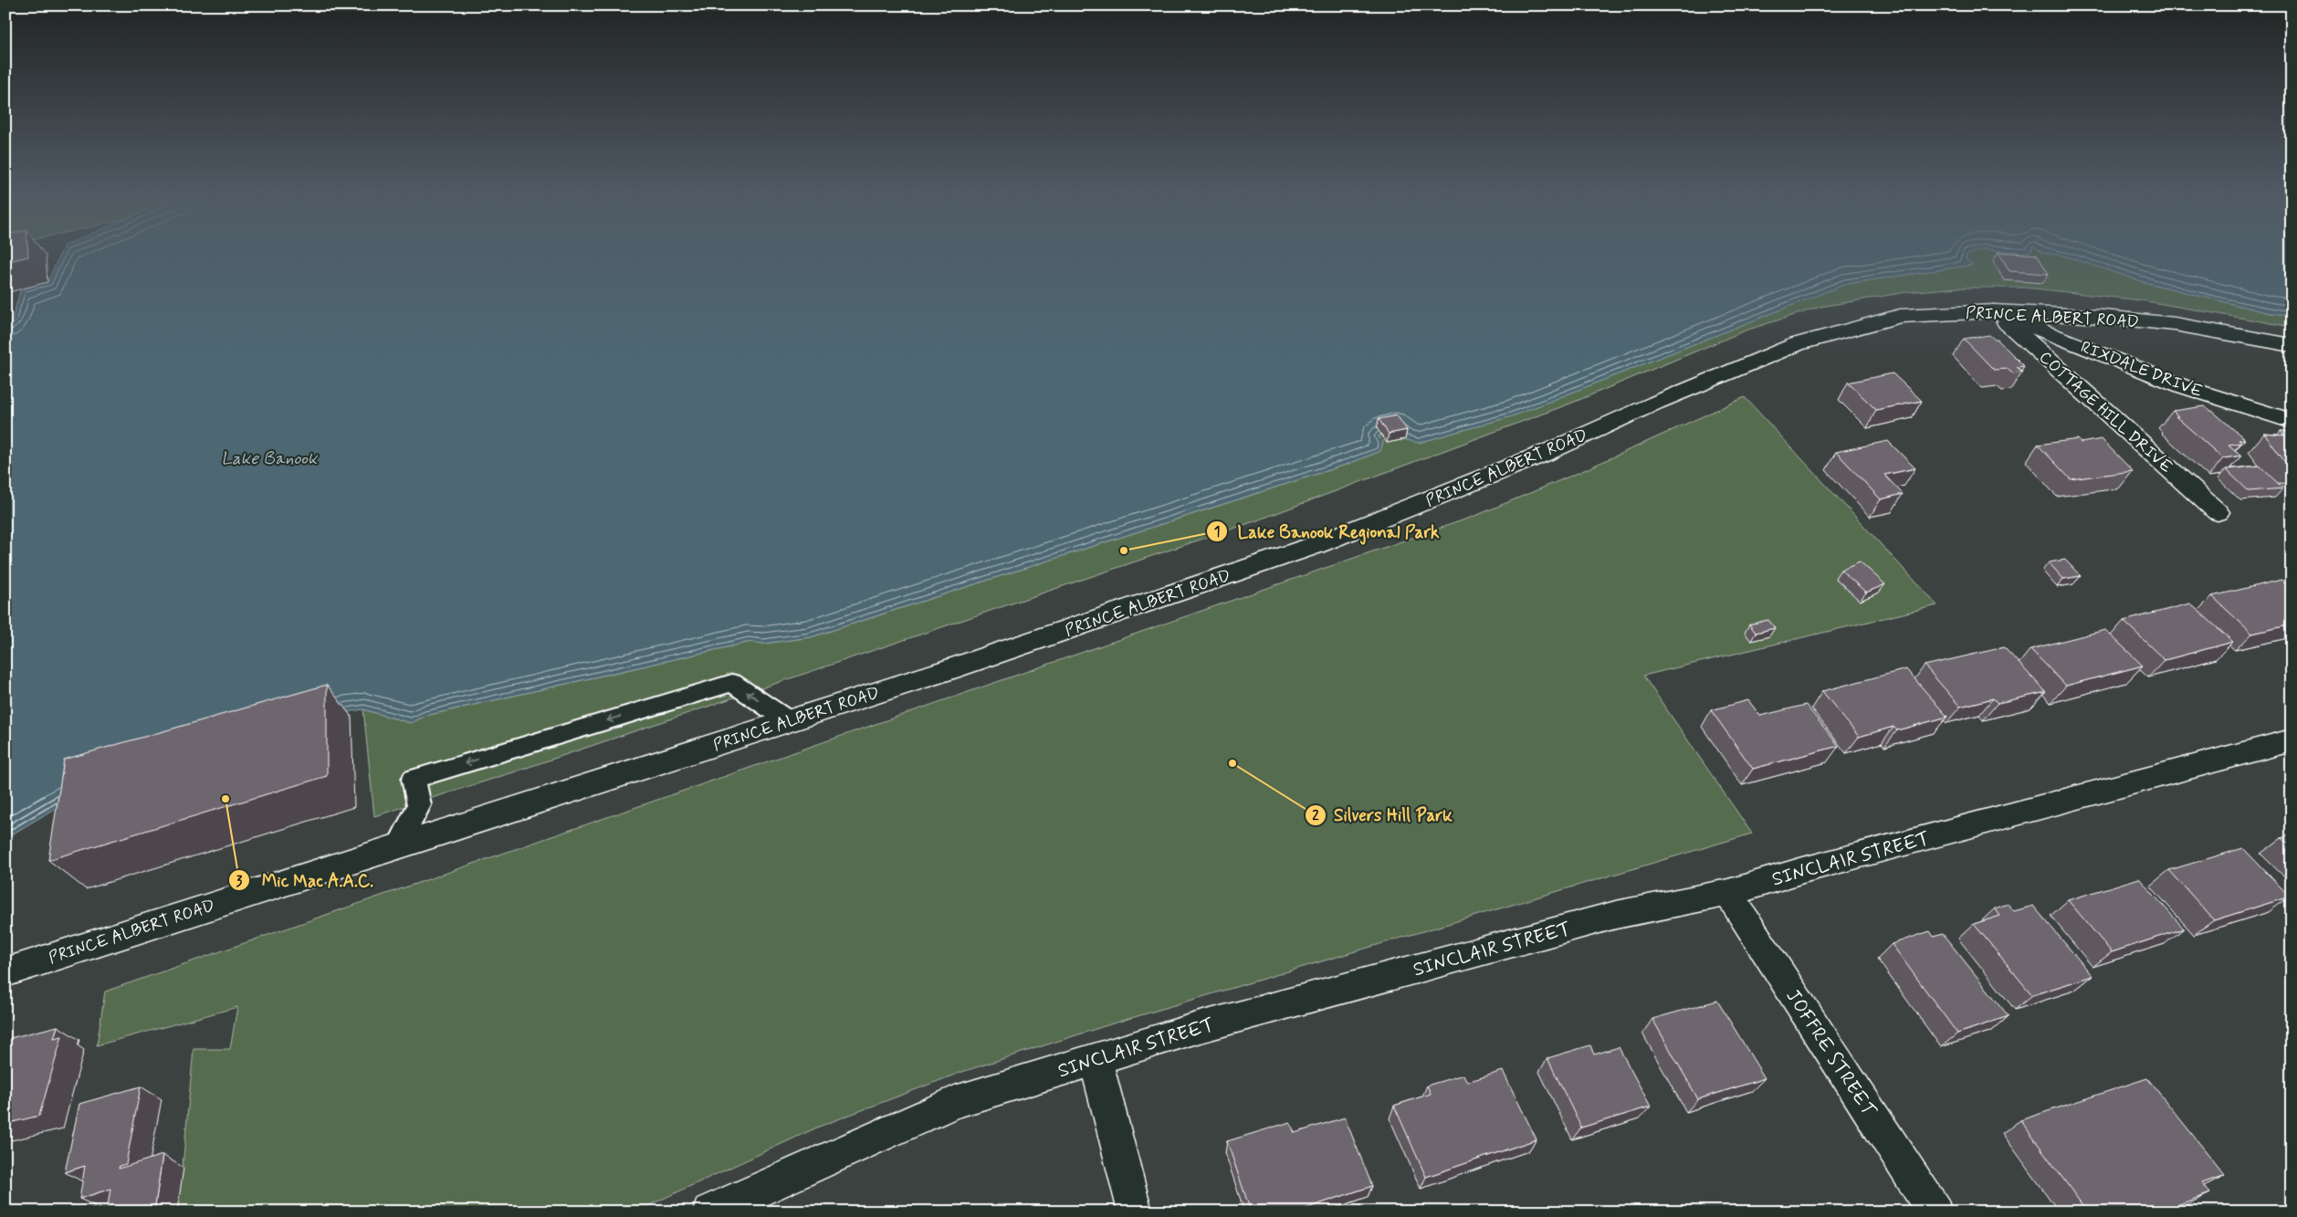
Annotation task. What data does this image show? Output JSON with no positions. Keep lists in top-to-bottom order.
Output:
{
  "streets": {
    "main road": [
      "PRINCE ALBERT ROAD",
      "RIXDALE DRIVE",
      "COTTAGE HILL DRIVE",
      "SINCLAIR STREET",
      "JOFFRE STREET"
    ]
  },
  "crossings": [
    ["PRINCE ALBERT ROAD", "RIXDALE DRIVE"],
    ["PRINCE ALBERT ROAD", "COTTAGE HILL DRIVE"],
    ["RIXDALE DRIVE", "COTTAGE HILL DRIVE"],
    ["SINCLAIR STREET", "JOFFRE STREET"]
  ],
  "water": ["Lake Banook"],
  "places": ["Lake Banook Regional Park", "Silvers Hill Park", "Mic Mac A.A.C."]
}
